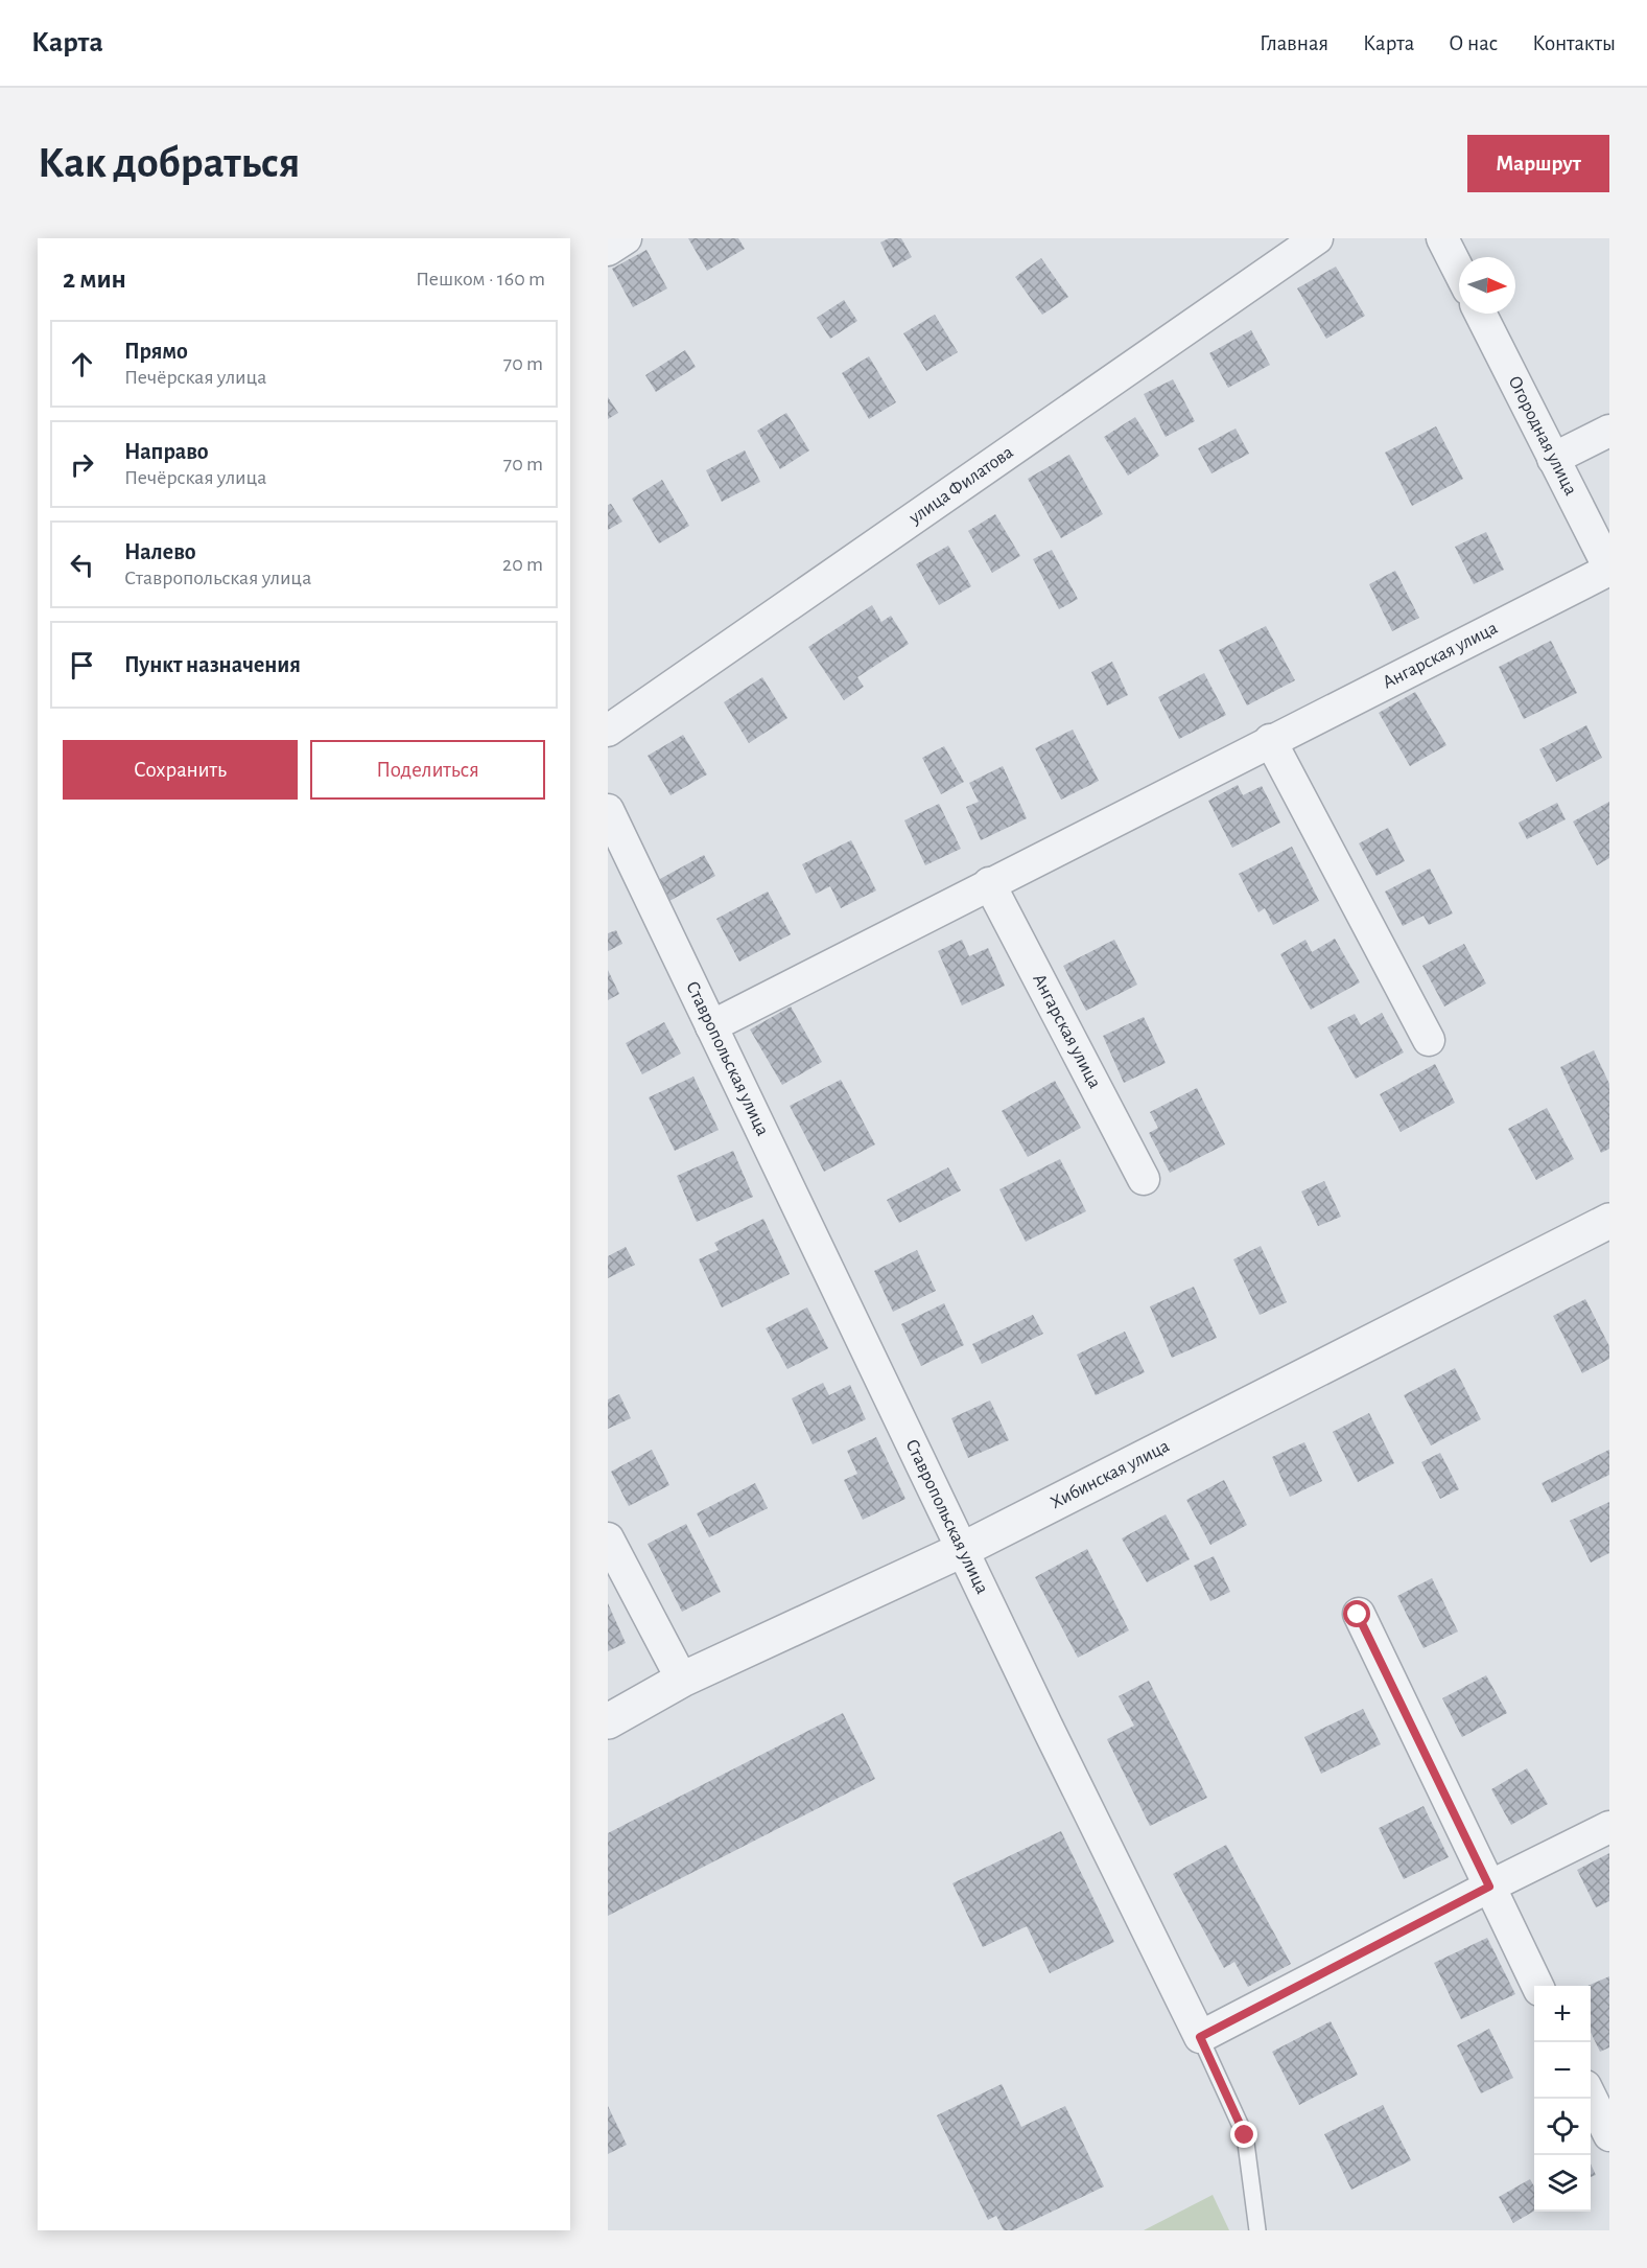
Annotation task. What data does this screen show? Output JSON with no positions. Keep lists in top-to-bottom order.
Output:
{
  "streets": {
    "street": [
      "Огородная улица",
      "улица Филатова",
      "Ангарская улица",
      "Ставропольская улица",
      "Хибинская улица"
    ]
  },
  "crossings": [
    ["Огородная улица", "Ангарская улица"],
    ["Ангарская улица", "Ставропольская улица"],
    ["Ставропольская улица", "Хибинская улица"]
  ],
  "north": "right",
  "page": {
    "header": "Карта",
    "nav": [
      "Главная",
      "Карта",
      "О нас",
      "Контакты"
    ],
    "buttons": [
      "Маршрут",
      ["Сохранить", "Поделиться"]
    ],
    "title": "Как добраться",
    "heading": ["2 мин", "Пешком · 160 m"],
    "list": [
      ["Прямо", "Печёрская улица", "70 m"],
      ["Направо", "Печёрская улица", "70 m"],
      ["Налево", "Ставропольская улица", "20 m"],
      "Пункт назначения"
    ],
    "map_buttons": ["+", "−"]
  }
}
